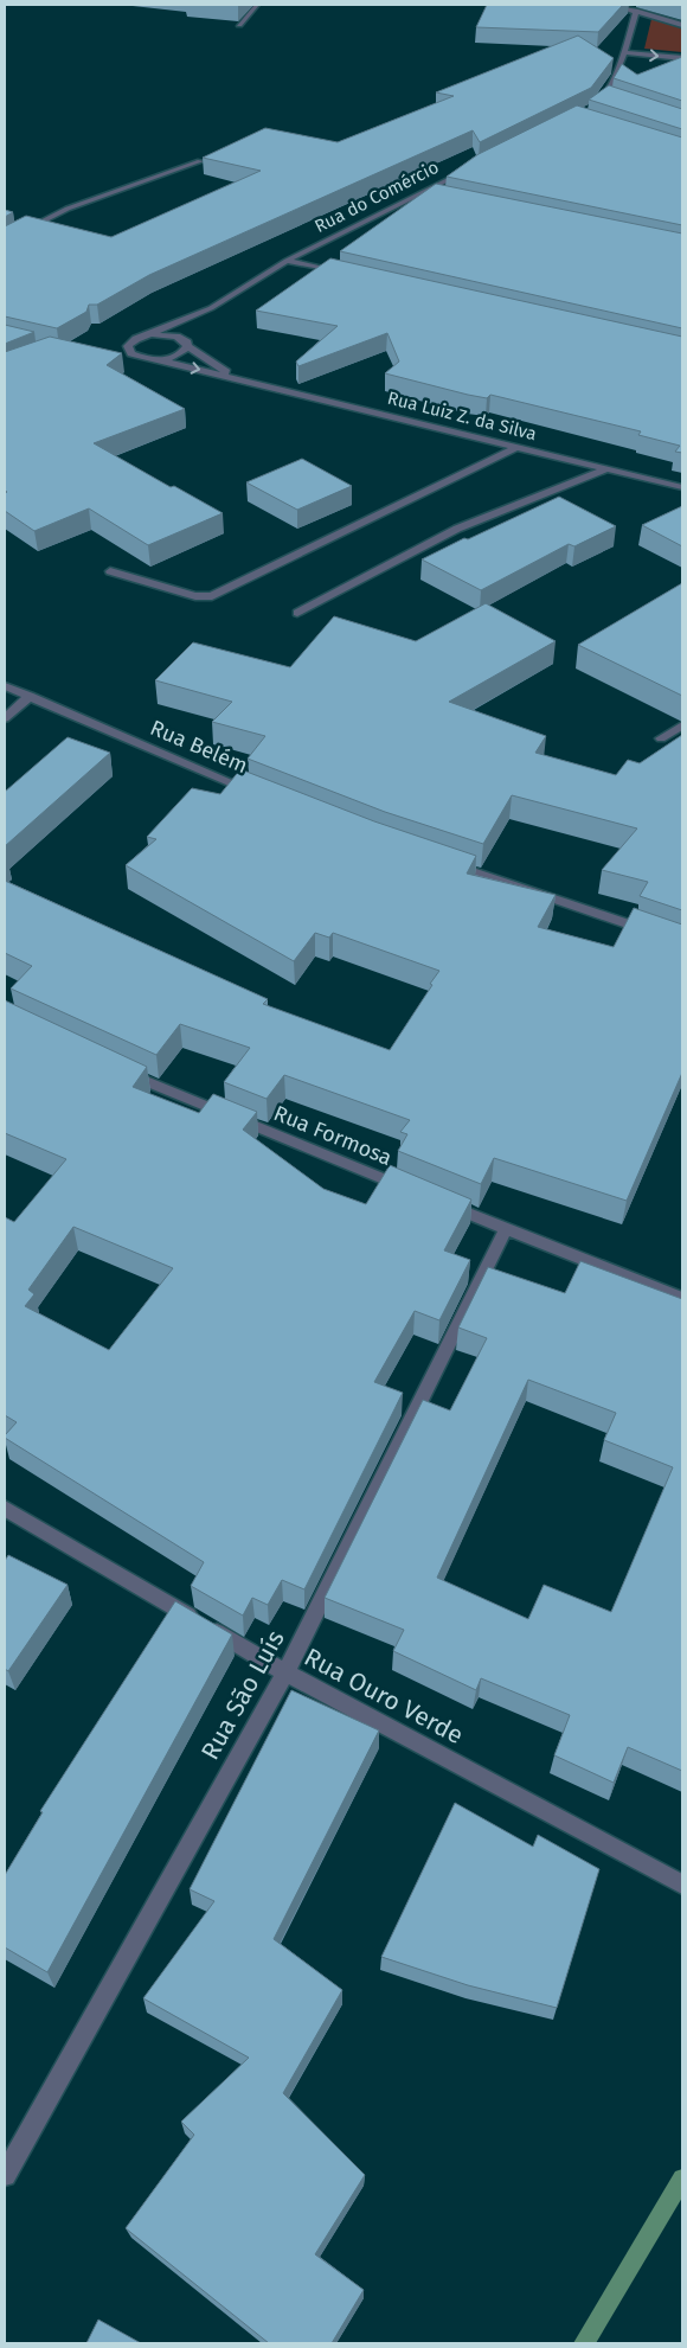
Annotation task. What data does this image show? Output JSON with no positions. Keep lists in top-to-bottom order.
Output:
{
  "streets": {
    "street": [
      "Rua do Comércio",
      "Rua Luiz Z. da Silva",
      "Rua Belém",
      "Rua Formosa",
      "Rua São Luís",
      "Rua Ouro Verde"
    ]
  },
  "crossings": [
    ["Rua São Luís", "Rua Ouro Verde"]
  ]
}
